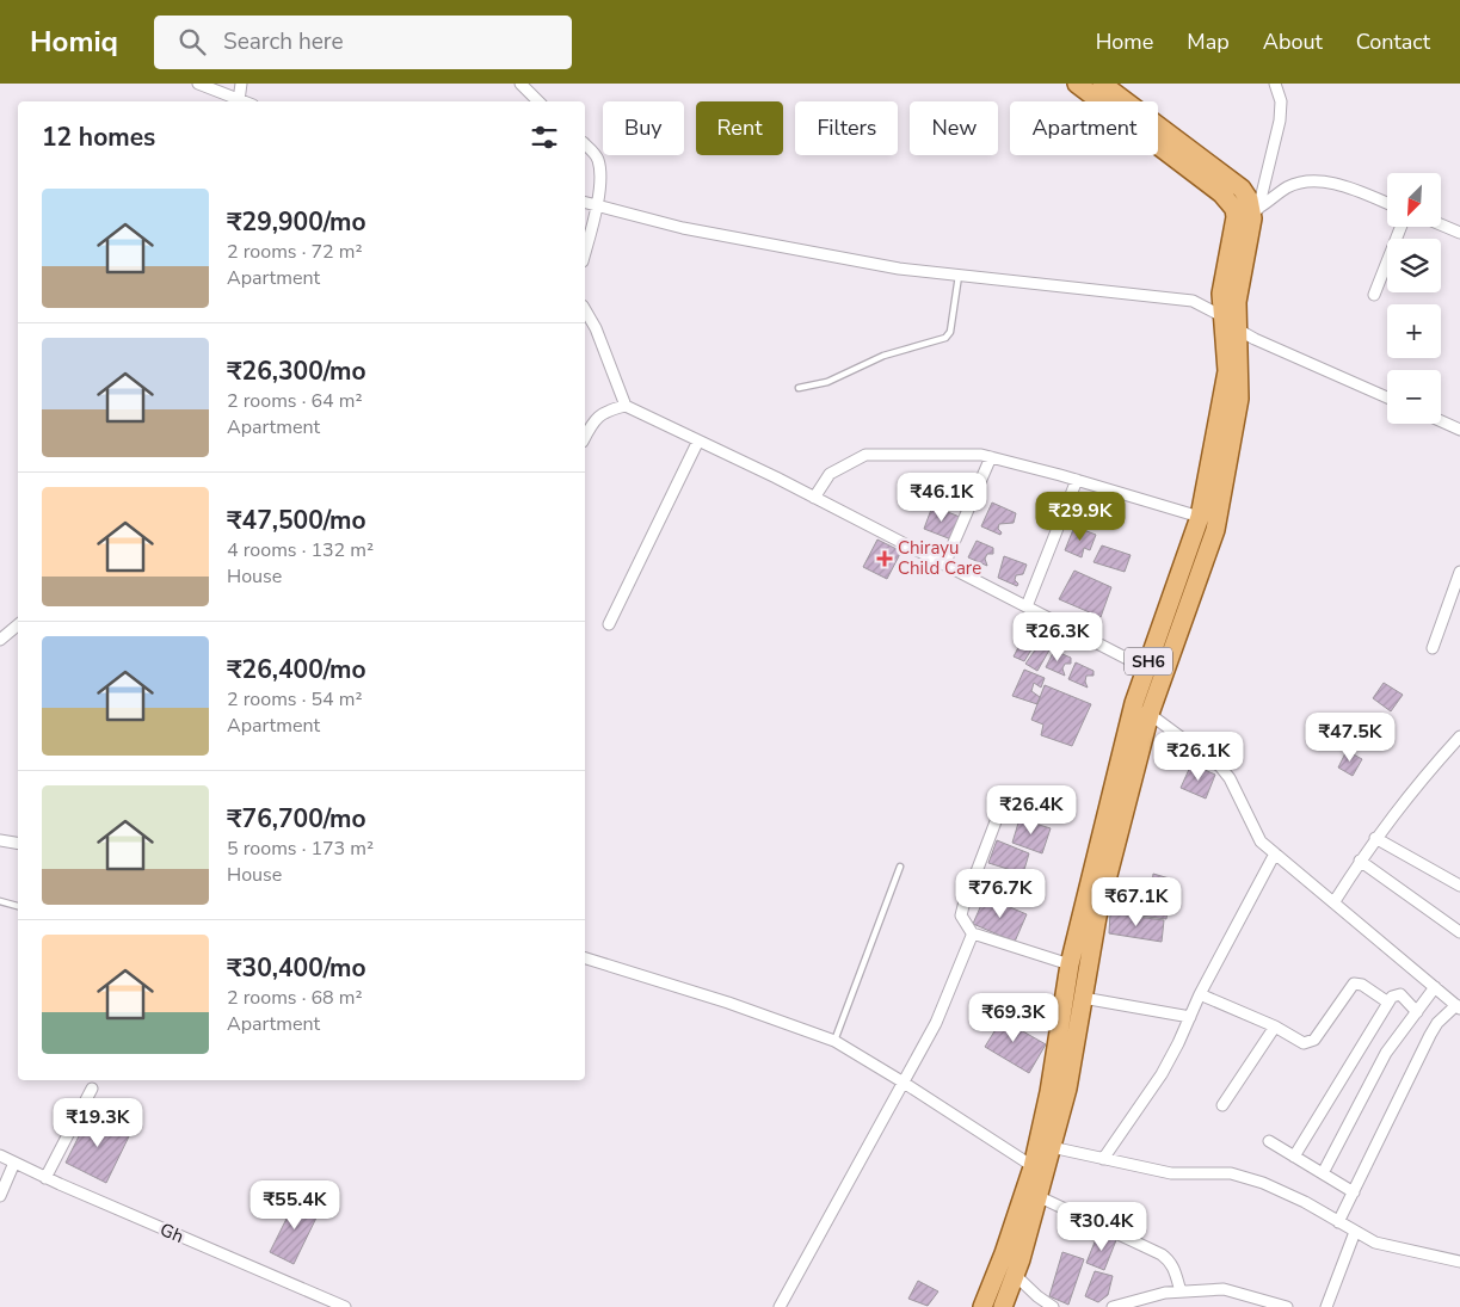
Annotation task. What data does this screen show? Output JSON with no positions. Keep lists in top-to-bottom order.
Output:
{
  "streets": {
    "main road": ["SH6"],
    "street": ["Gh"]
  },
  "places": {
    "health": ["Chirayu Child Care"]
  },
  "north": "bottom left",
  "page": {
    "header": "Homiq",
    "search": "Search here",
    "nav": [
      "Home",
      "Map",
      "About",
      "Contact"
    ],
    "chip": [
      "Buy",
      "Rent",
      "Filters",
      "New",
      "Apartment"
    ],
    "heading": "12 homes",
    "map_buttons": ["+", "−"],
    "list": [
      {
        "name": "₹29,900/mo",
        "note": "2 rooms · 72 m² · Apartment"
      },
      {
        "name": "₹26,300/mo",
        "note": "2 rooms · 64 m² · Apartment"
      },
      {
        "name": "₹47,500/mo",
        "note": "4 rooms · 132 m² · House"
      },
      {
        "name": "₹26,400/mo",
        "note": "2 rooms · 54 m² · Apartment"
      },
      {
        "name": "₹76,700/mo",
        "note": "5 rooms · 173 m² · House"
      },
      {
        "name": "₹30,400/mo",
        "note": "2 rooms · 68 m² · Apartment"
      }
    ],
    "price": [
      "₹46.1K",
      "₹29.9K",
      "₹26.3K",
      "₹47.5K",
      "₹26.1K",
      "₹26.4K",
      "₹76.7K",
      "₹67.1K",
      "₹69.3K",
      "₹19.3K",
      "₹55.4K",
      "₹30.4K"
    ]
  }
}
